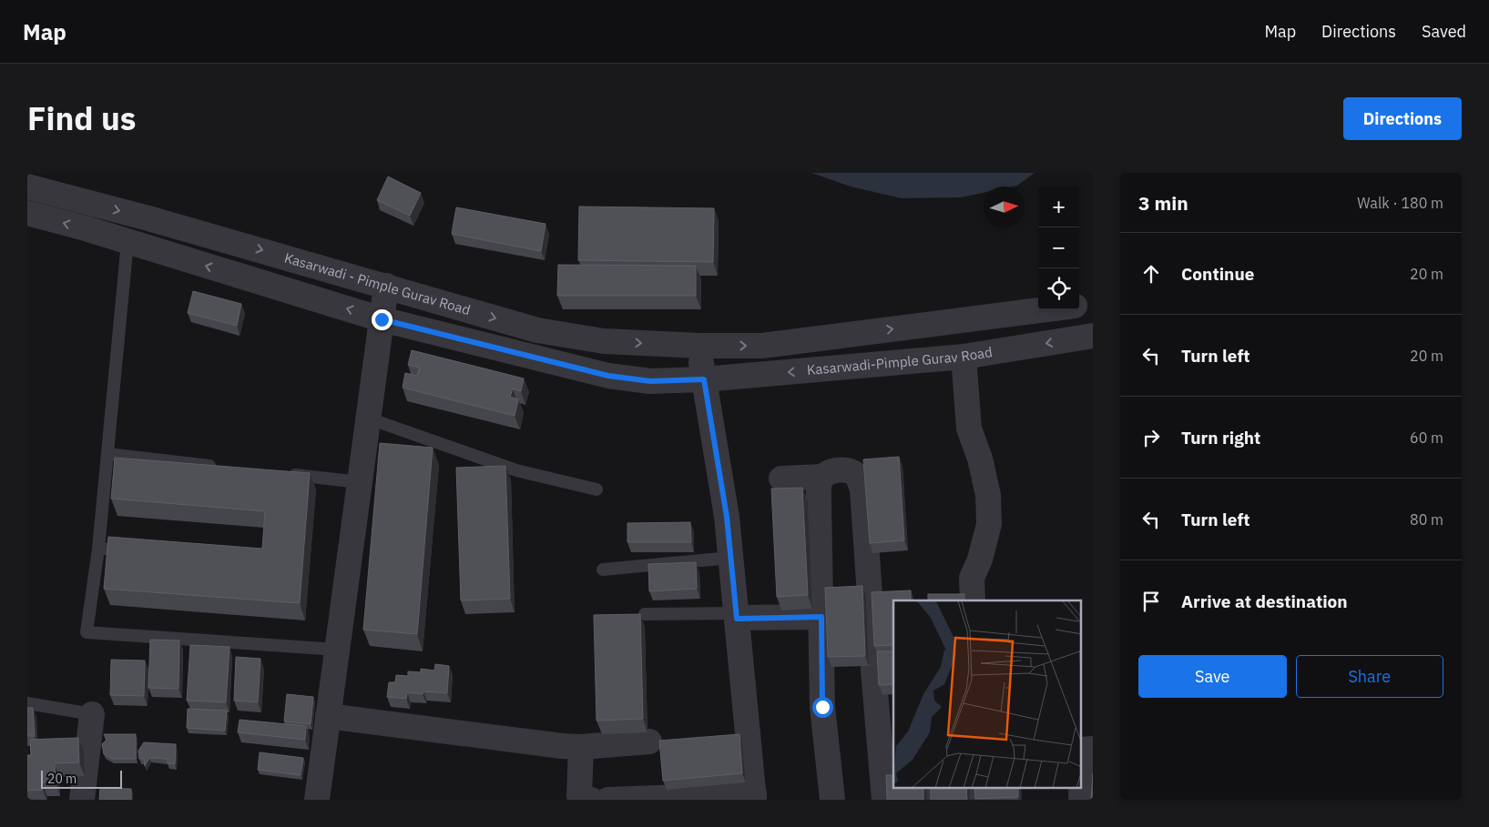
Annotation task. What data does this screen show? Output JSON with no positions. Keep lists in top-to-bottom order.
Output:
{
  "streets": {
    "street": ["Kasarwadi - Pimple Gurav Road", "Kasarwadi-Pimple Gurav Road"]
  },
  "scale_bar": "20 m",
  "north": "right",
  "page": {
    "header": "Map",
    "nav": ["Map", "Directions", "Saved"],
    "title": "Find us",
    "buttons": [
      "Directions",
      ["Save", "Share"]
    ],
    "heading": ["3 min", "Walk · 180 m"],
    "map_buttons": ["+", "−"],
    "list": [
      ["Continue", "20 m"],
      ["Turn left", "20 m"],
      ["Turn right", "60 m"],
      ["Turn left", "80 m"],
      "Arrive at destination"
    ],
    "scale": "20 m"
  }
}
